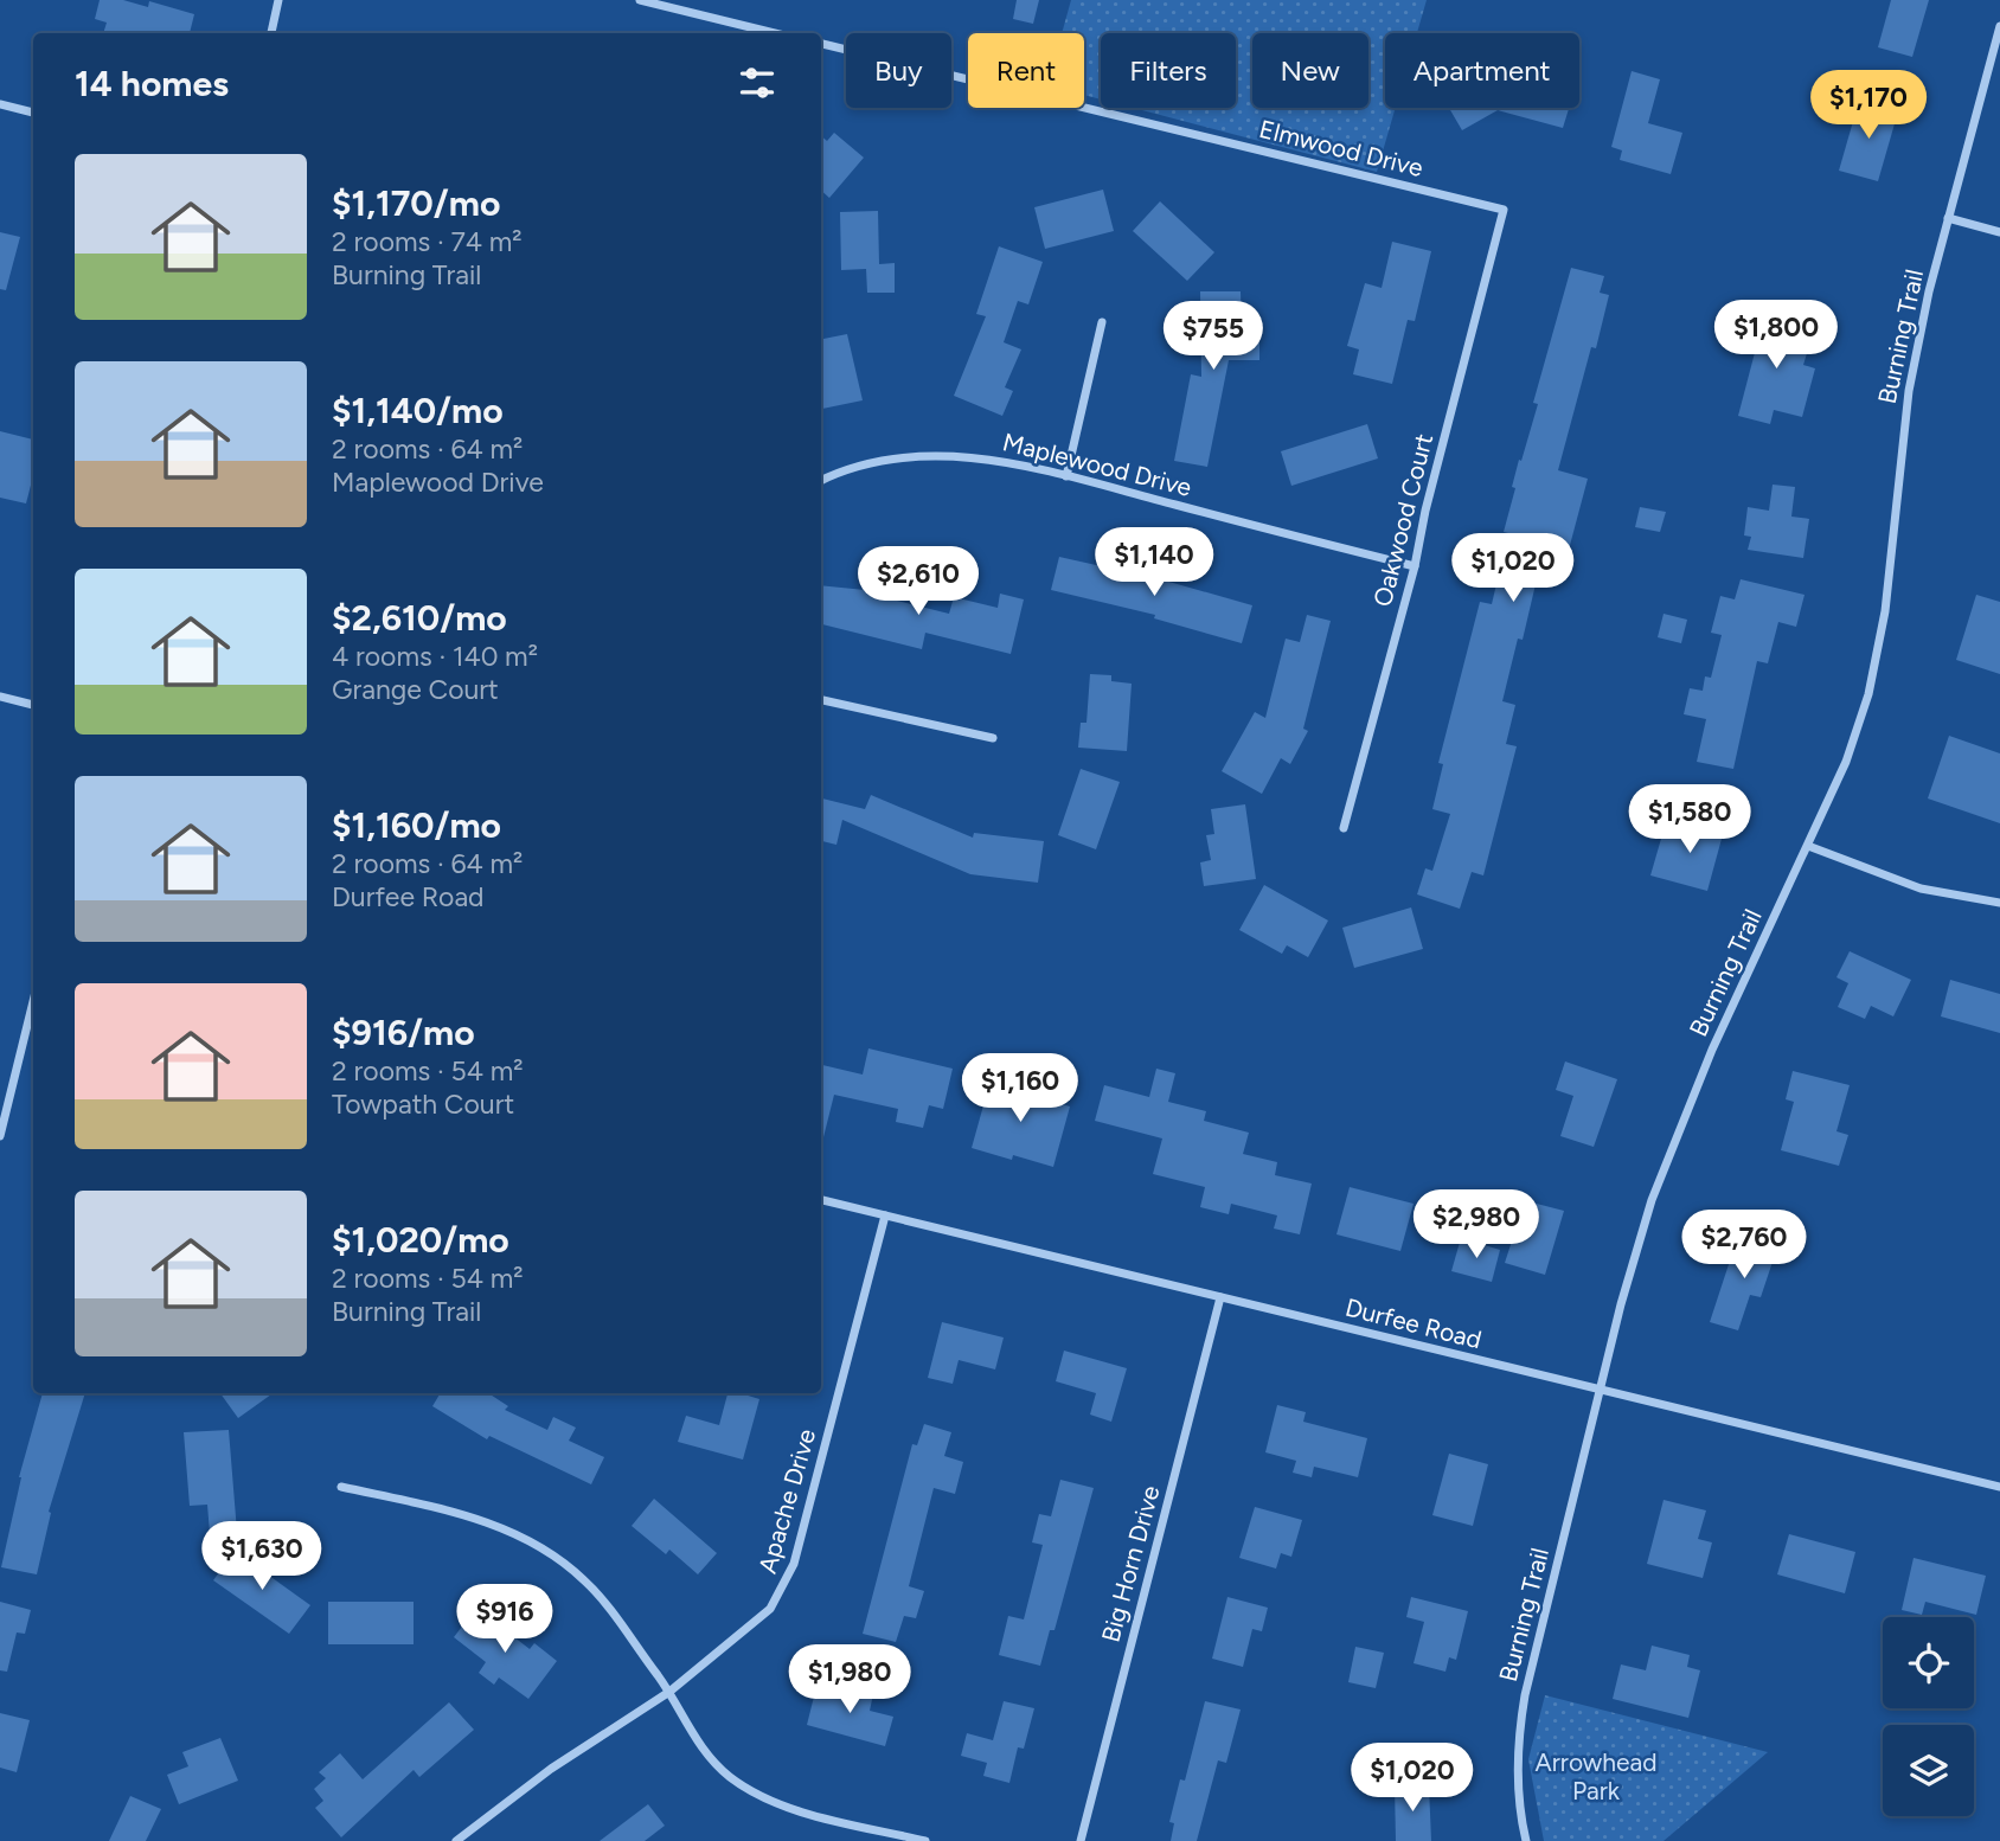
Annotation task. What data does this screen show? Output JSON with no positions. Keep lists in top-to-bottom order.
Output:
{
  "streets": {
    "street": [
      "Elmwood Drive",
      "Burning Trail",
      "Maplewood Drive",
      "Oakwood Court",
      "Durfee Road",
      "Apache Drive",
      "Big Horn Drive"
    ]
  },
  "crossings": [
    ["Elmwood Drive", "Oakwood Court"],
    ["Burning Trail", "Durfee Road"],
    ["Maplewood Drive", "Oakwood Court"],
    ["Durfee Road", "Apache Drive"],
    ["Durfee Road", "Big Horn Drive"]
  ],
  "parks": ["Arrowhead Park"],
  "page": {
    "chip": [
      "Buy",
      "Rent",
      "Filters",
      "New",
      "Apartment"
    ],
    "heading": "14 homes",
    "price": [
      "$1,170",
      "$1,800",
      "$755",
      "$1,140",
      "$1,020",
      "$2,610",
      "$1,580",
      "$1,160",
      "$2,980",
      "$2,760",
      "$1,630",
      "$916",
      "$1,980",
      "$1,020"
    ],
    "list": [
      {
        "name": "$1,170/mo",
        "note": "2 rooms · 74 m² · Burning Trail"
      },
      {
        "name": "$1,140/mo",
        "note": "2 rooms · 64 m² · Maplewood Drive"
      },
      {
        "name": "$2,610/mo",
        "note": "4 rooms · 140 m² · Grange Court"
      },
      {
        "name": "$1,160/mo",
        "note": "2 rooms · 64 m² · Durfee Road"
      },
      {
        "name": "$916/mo",
        "note": "2 rooms · 54 m² · Towpath Court"
      },
      {
        "name": "$1,020/mo",
        "note": "2 rooms · 54 m² · Burning Trail"
      }
    ]
  }
}
